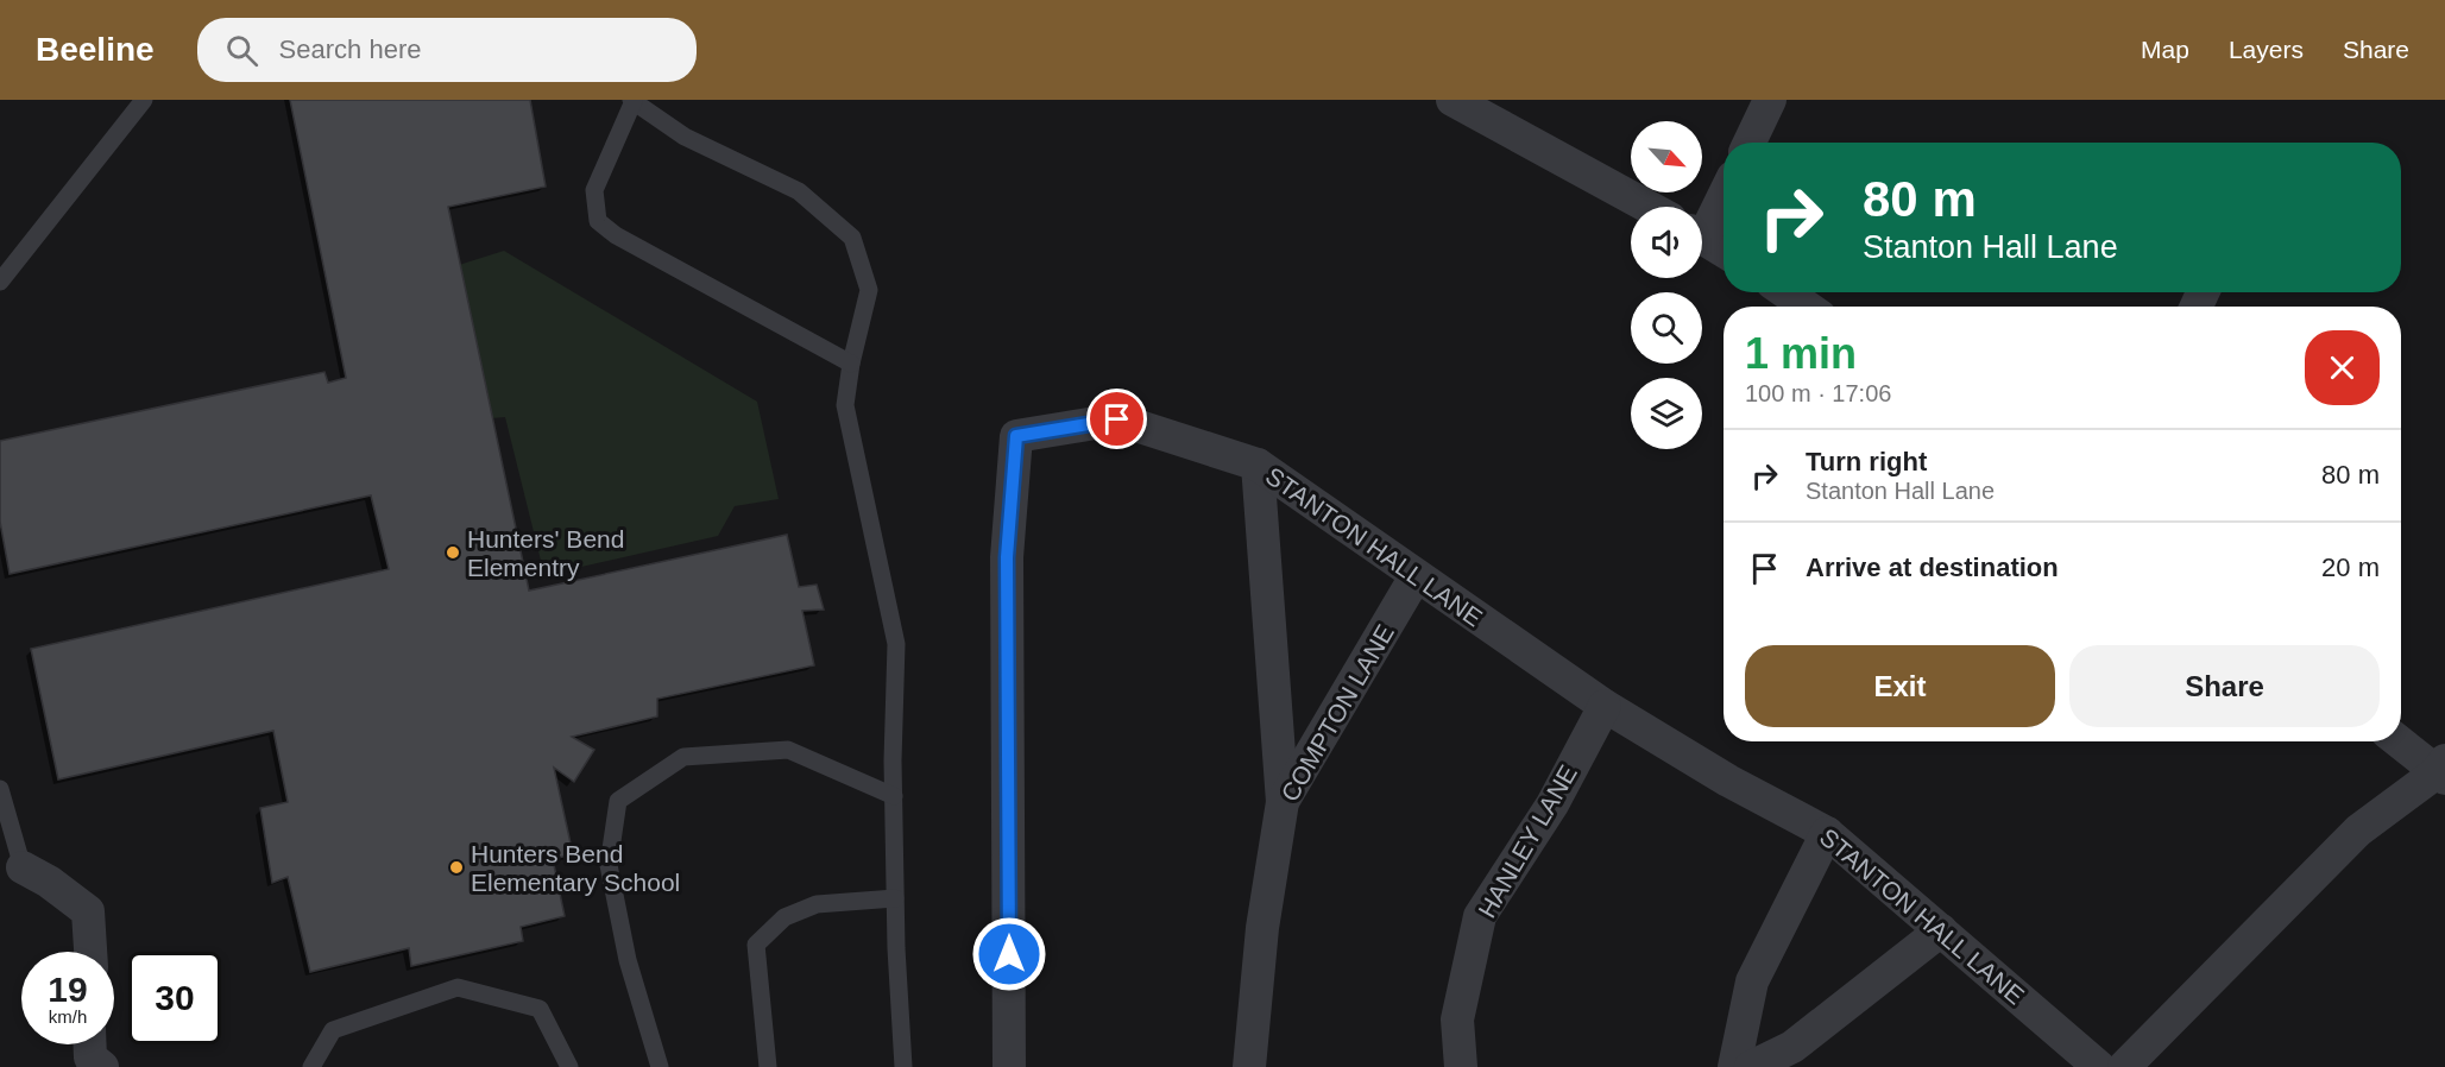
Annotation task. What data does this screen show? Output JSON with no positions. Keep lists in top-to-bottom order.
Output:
{
  "streets": {
    "street": ["STANTON HALL LANE", "COMPTON LANE", "HANLEY LANE"]
  },
  "crossings": [
    ["STANTON HALL LANE", "COMPTON LANE"],
    ["STANTON HALL LANE", "HANLEY LANE"]
  ],
  "places": ["Hunters' Bend Elementry", "Hunters Bend Elementary School"],
  "north": "bottom right",
  "page": {
    "header": "Beeline",
    "search": "Search here",
    "nav": ["Map", "Layers", "Share"],
    "turn": ["80 m", "Stanton Hall Lane"],
    "heading": ["1 min", "100 m · 17:06"],
    "list": [
      {
        "name": "Turn right",
        "note": "Stanton Hall Lane",
        "value": "80 m"
      },
      {
        "name": "Arrive at destination",
        "value": "20 m"
      }
    ],
    "buttons": ["Exit", "Share"],
    "speed": "19 km/h",
    "limit": "30"
  }
}
